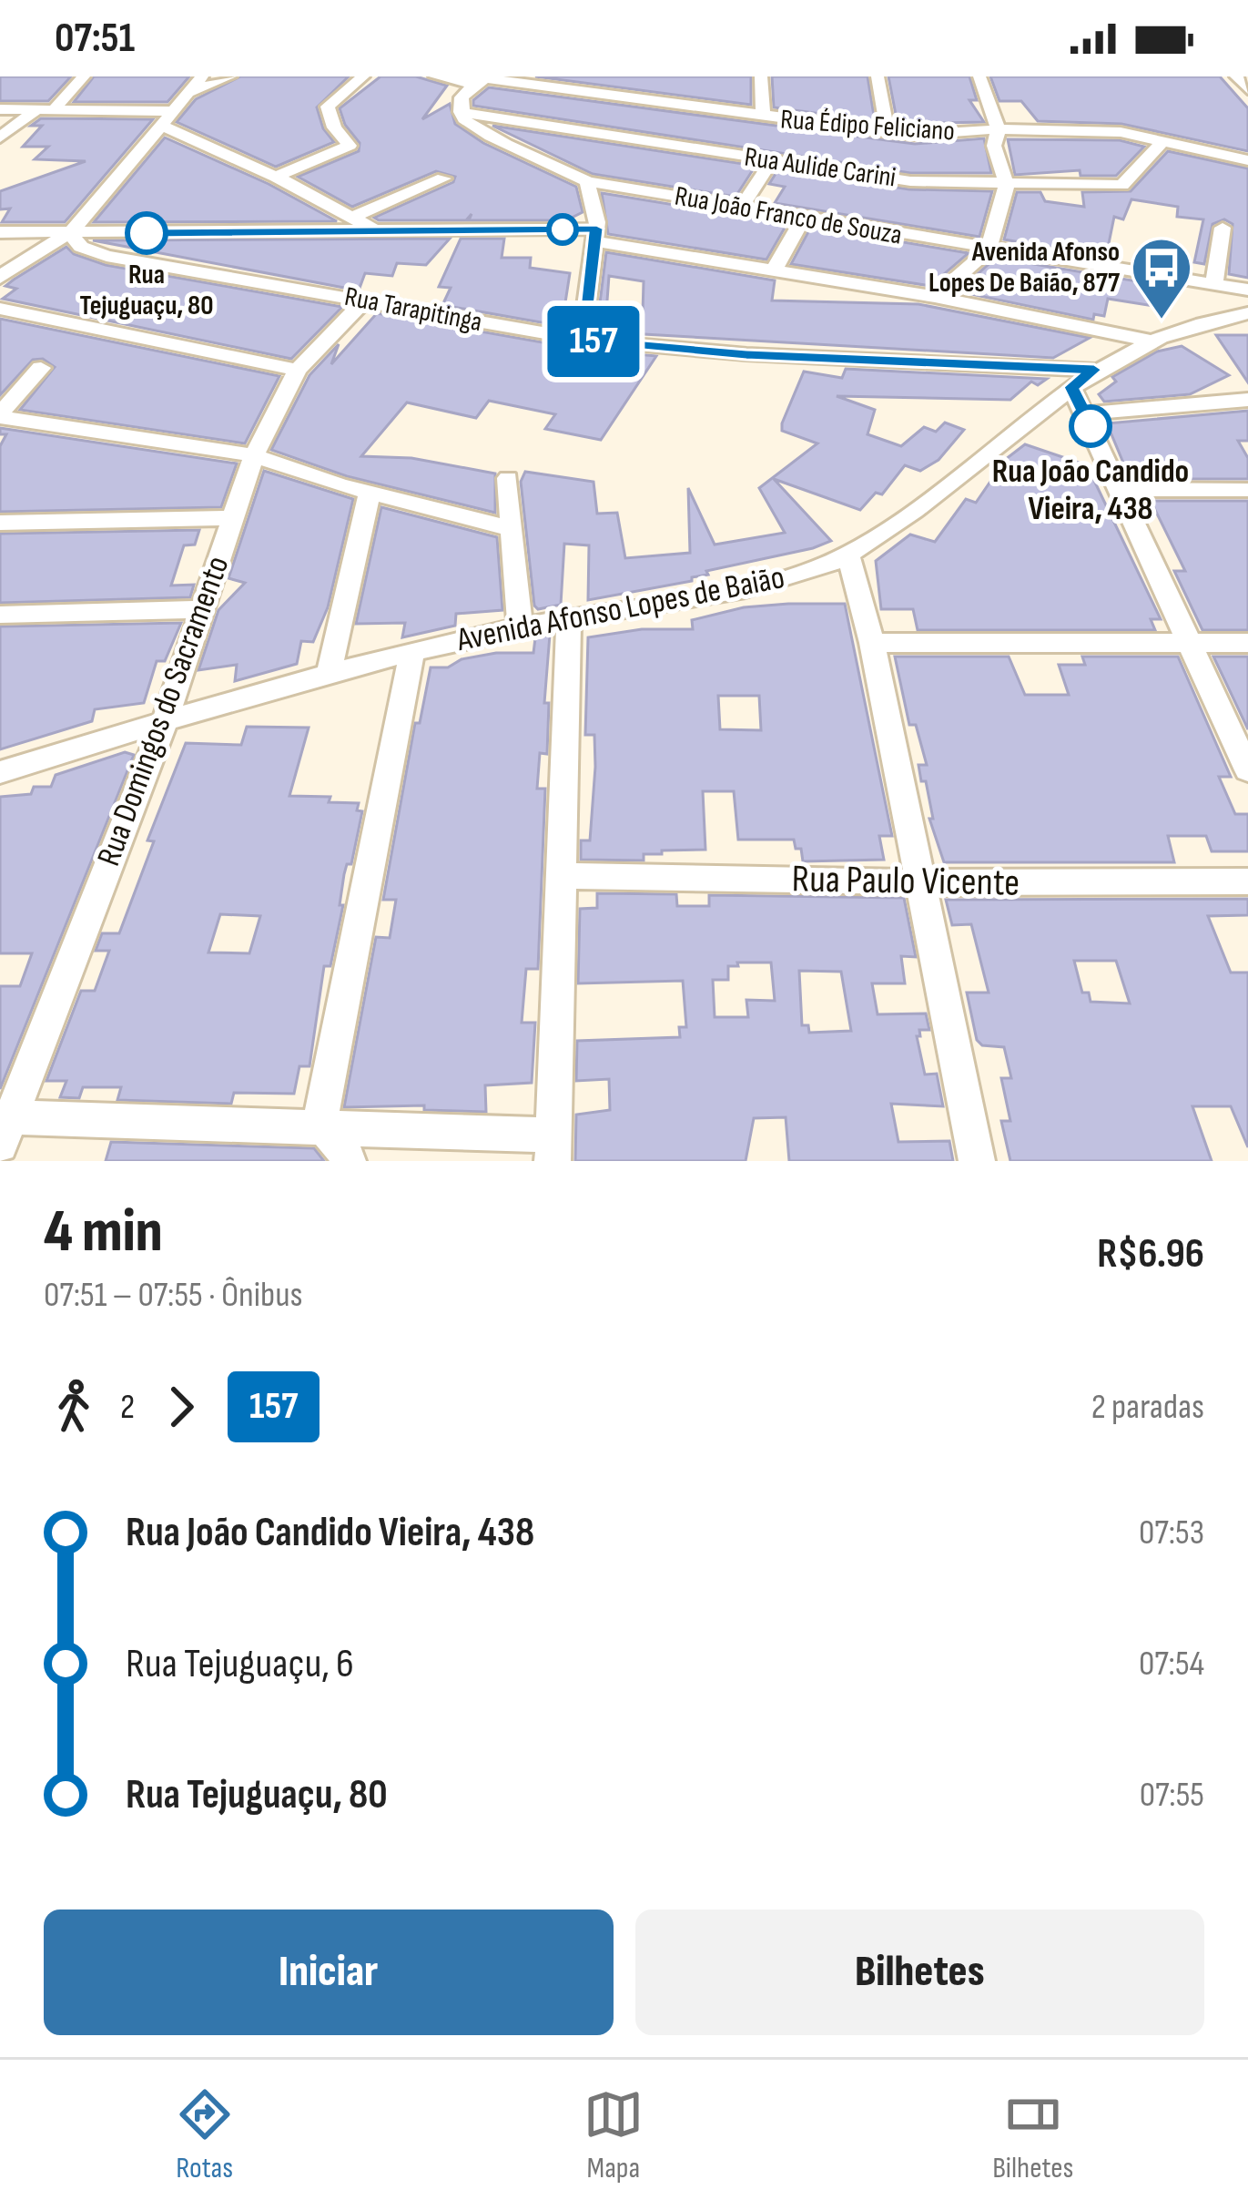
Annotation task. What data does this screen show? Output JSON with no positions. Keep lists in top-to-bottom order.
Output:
{
  "streets": {
    "street": [
      "Rua Édipo Feliciano",
      "Rua Aulide Carini",
      "Rua João Franco de Souza",
      "Rua Tarapitinga",
      "Avenida Afonso Lopes de Baião",
      "Rua Domingos do Sacramento",
      "Rua Paulo Vicente"
    ]
  },
  "crossings": [
    ["Rua Édipo Feliciano", "Rua Aulide Carini"],
    ["Rua Aulide Carini", "Rua João Franco de Souza"],
    ["Rua Tarapitinga", "Avenida Afonso Lopes de Baião"],
    ["Rua Tarapitinga", "Rua Domingos do Sacramento"],
    ["Avenida Afonso Lopes de Baião", "Rua Domingos do Sacramento"]
  ],
  "places": {
    "other": ["Rua Tejuguaçu, 80", "Rua João Candido Vieira, 438"],
    "bus stop": ["Avenida Afonso Lopes De Baião, 877"]
  },
  "lines": ["bus line 157"],
  "page": {
    "status": "07:51",
    "on_map": "157",
    "heading": ["4 min", "07:51 – 07:55 · Ônibus", "R$6.96"],
    "legs": ["2", "157", "2 paradas"],
    "list": [
      {
        "name": "Rua João Candido Vieira, 438",
        "value": "07:53"
      },
      {
        "name": "Rua Tejuguaçu, 6",
        "value": "07:54"
      },
      {
        "name": "Rua Tejuguaçu, 80",
        "value": "07:55"
      }
    ],
    "buttons": ["Iniciar", "Bilhetes"],
    "tabs": ["Rotas", "Mapa", "Bilhetes"]
  }
}
